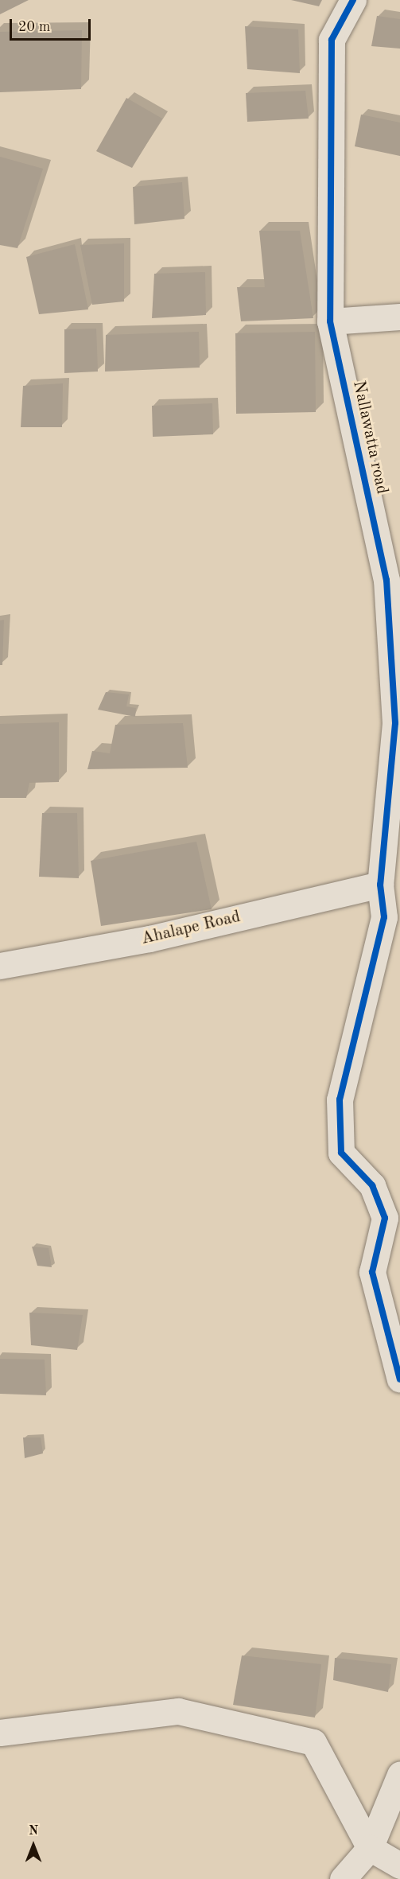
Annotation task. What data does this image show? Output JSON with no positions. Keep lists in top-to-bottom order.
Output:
{
  "streets": {
    "street": ["Nallawatta road", "Ahalape Road"]
  },
  "crossings": [
    ["Nallawatta road", "Ahalape Road"]
  ],
  "scale_bar": "20 m",
  "north": "top"
}
